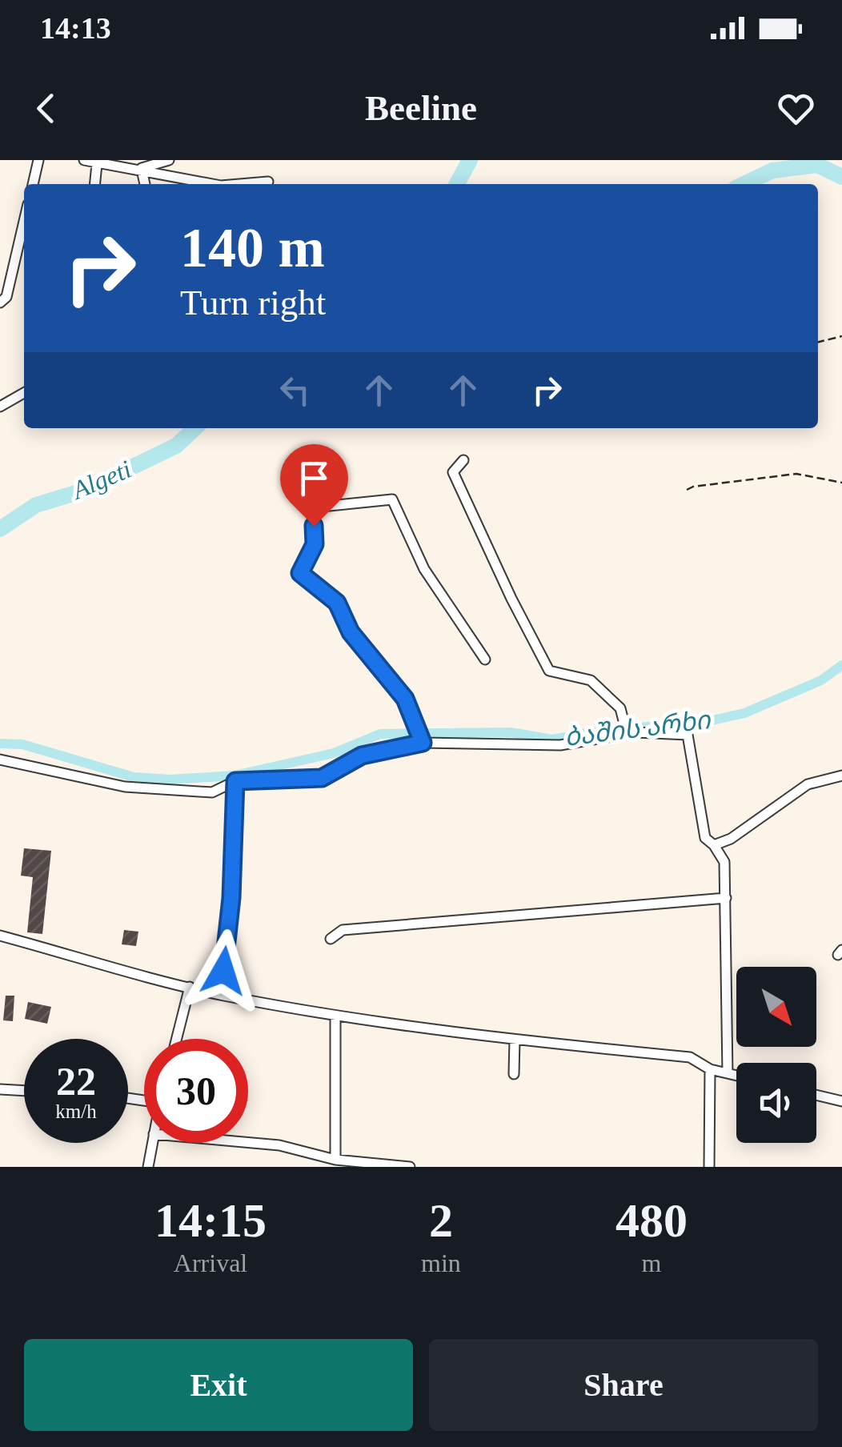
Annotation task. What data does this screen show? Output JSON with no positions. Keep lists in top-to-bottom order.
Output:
{
  "water": ["Algeti", "ბაშის არხი"],
  "north": "bottom right",
  "page": {
    "status": "14:13",
    "header": "Beeline",
    "turn": ["140 m", "Turn right"],
    "speed": "22 km/h",
    "limit": "30",
    "eta": [
      "14:15",
      "Arrival",
      "2",
      "min",
      "480",
      "m"
    ],
    "buttons": ["Exit", "Share"]
  }
}
